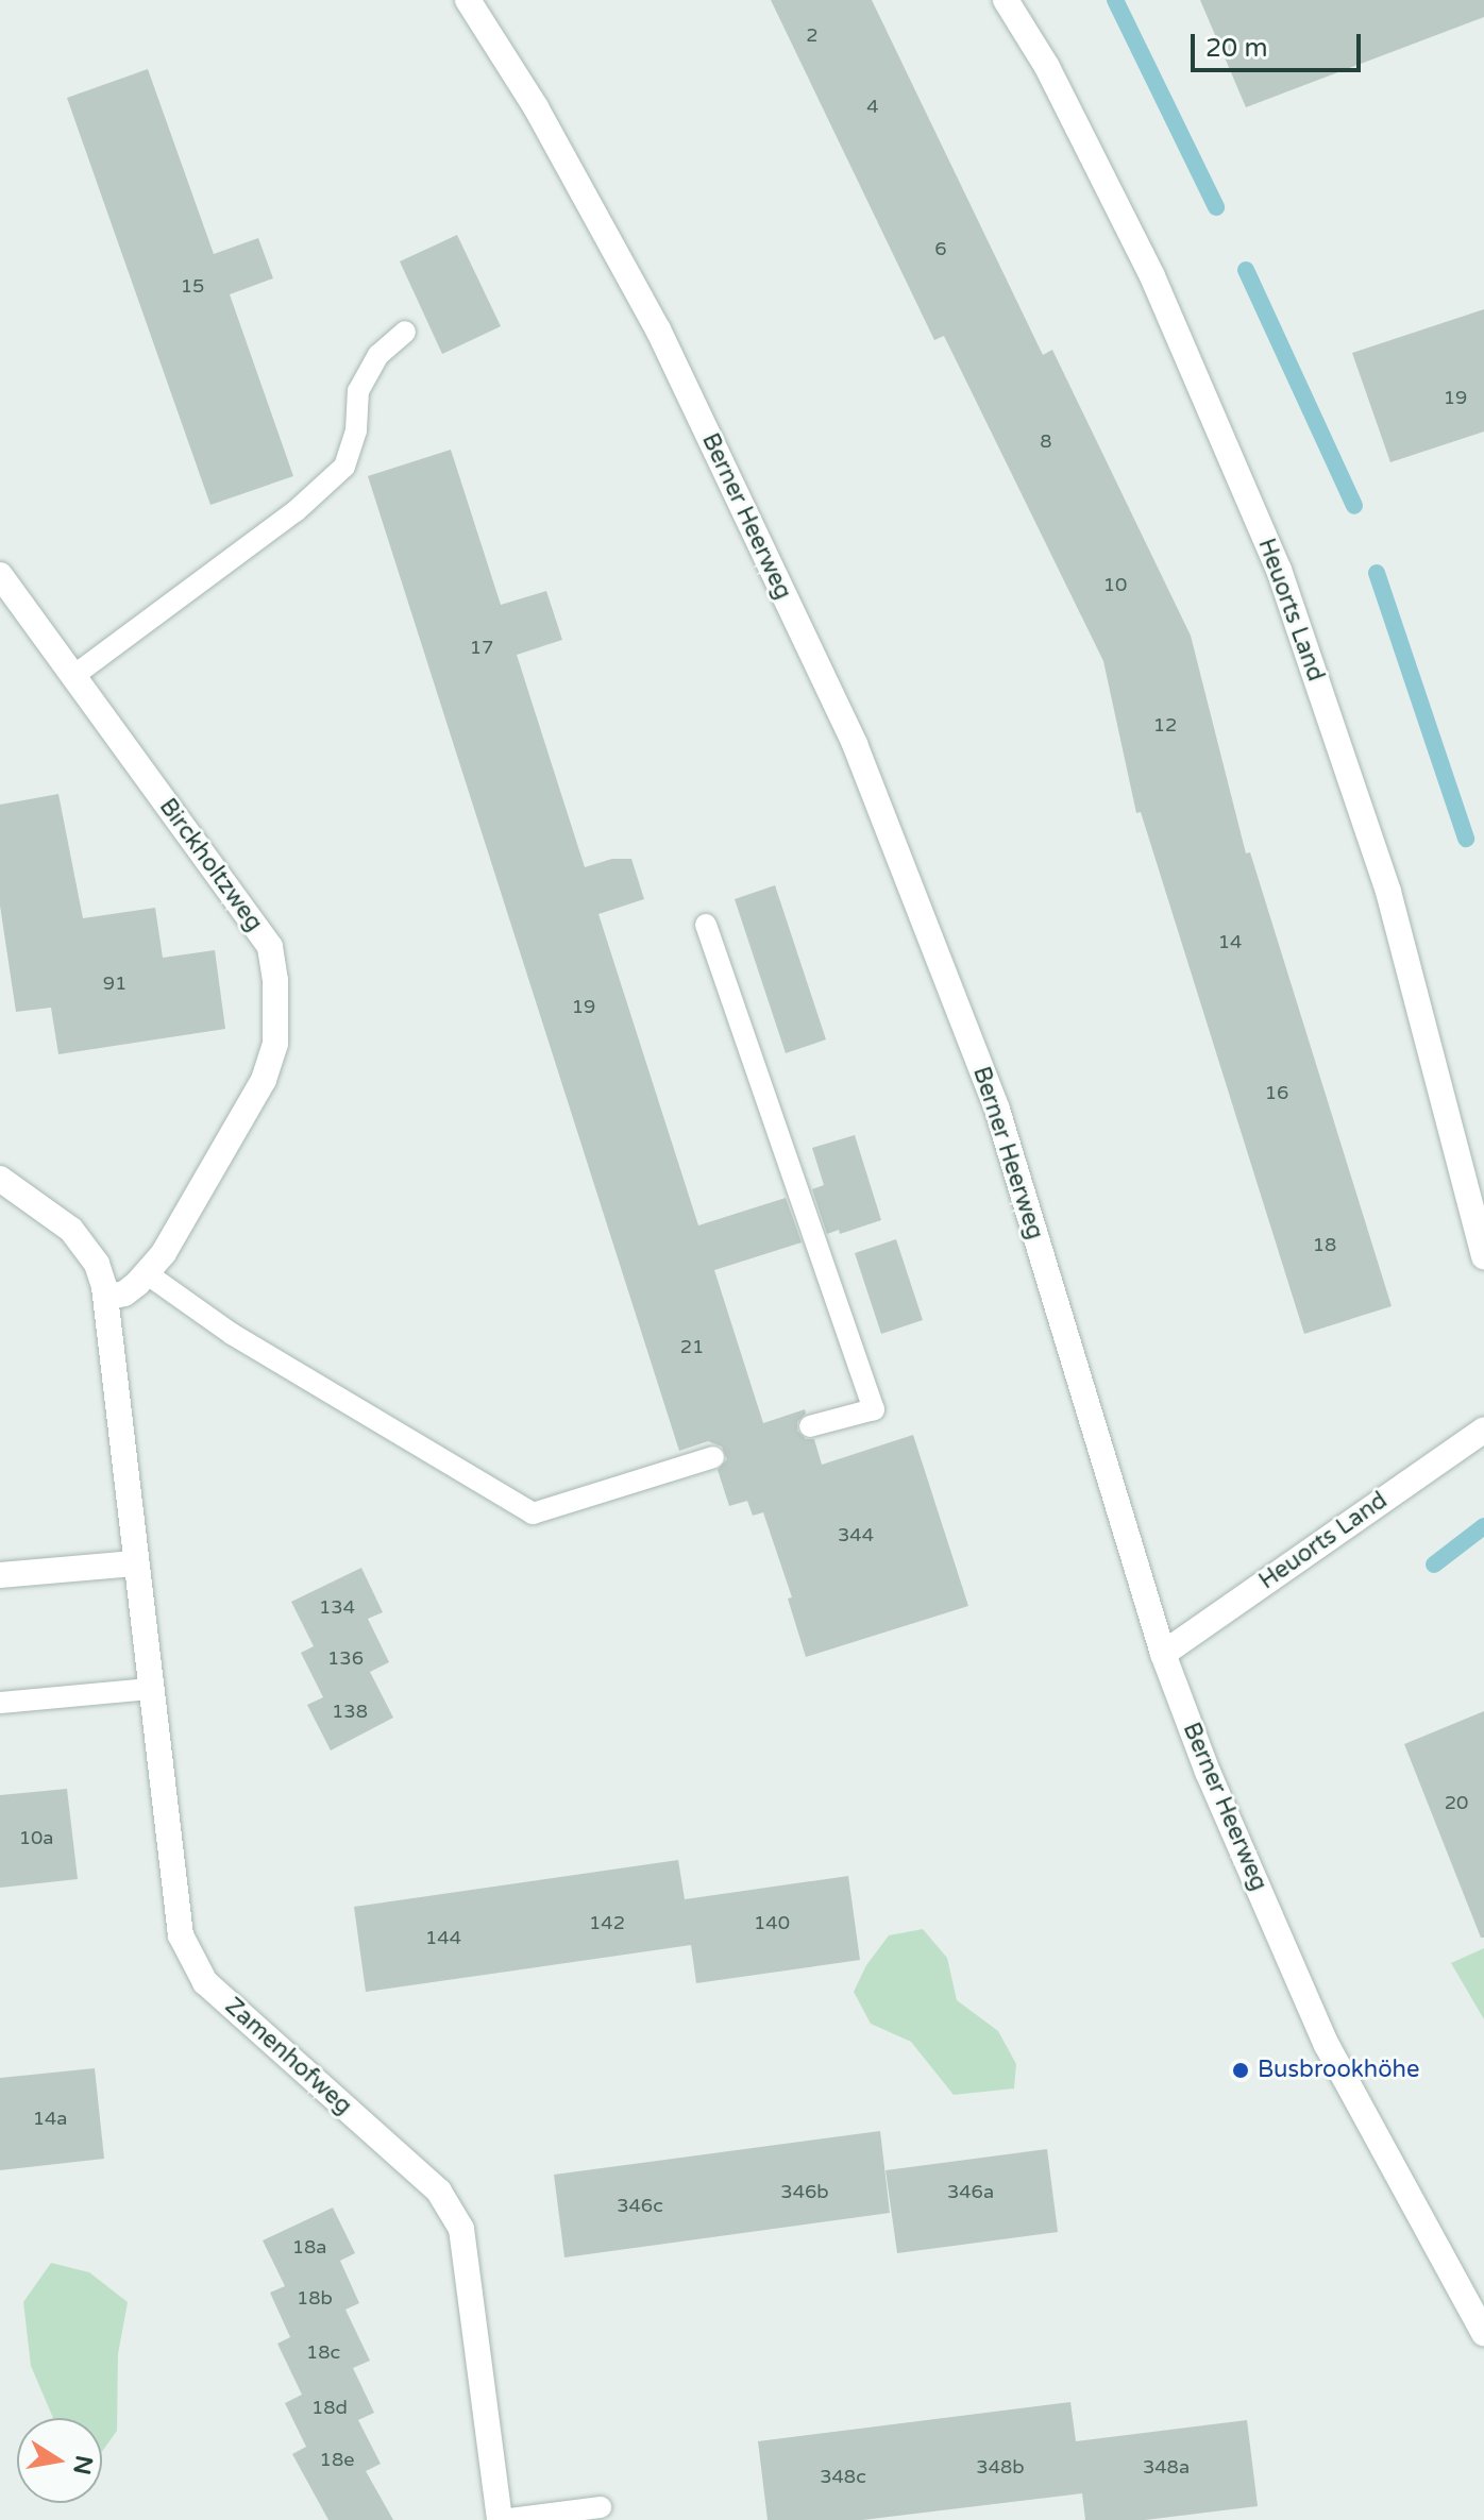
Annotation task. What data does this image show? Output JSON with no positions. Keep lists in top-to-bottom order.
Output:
{
  "streets": {
    "street": [
      "Berner Heerweg",
      "Heuorts Land",
      "Birckholtzweg",
      "Zamenhofweg"
    ]
  },
  "crossings": [
    ["Berner Heerweg", "Heuorts Land"],
    ["Birckholtzweg", "Zamenhofweg"]
  ],
  "places": ["Busbrookhöhe"],
  "house_numbers": [
    "2",
    "4",
    "6",
    "15",
    "19",
    "8",
    "10",
    "17",
    "12",
    "14",
    "91",
    "19",
    "16",
    "18",
    "21",
    "344",
    "134",
    "136",
    "138",
    "20",
    "10a",
    "142",
    "140",
    "144",
    "14a",
    "346b",
    "346a",
    "346c",
    "18a",
    "18b",
    "18c",
    "18d",
    "18e",
    "348b",
    "348a",
    "348c"
  ],
  "scale_bar": "20 m",
  "north": "right"
}
